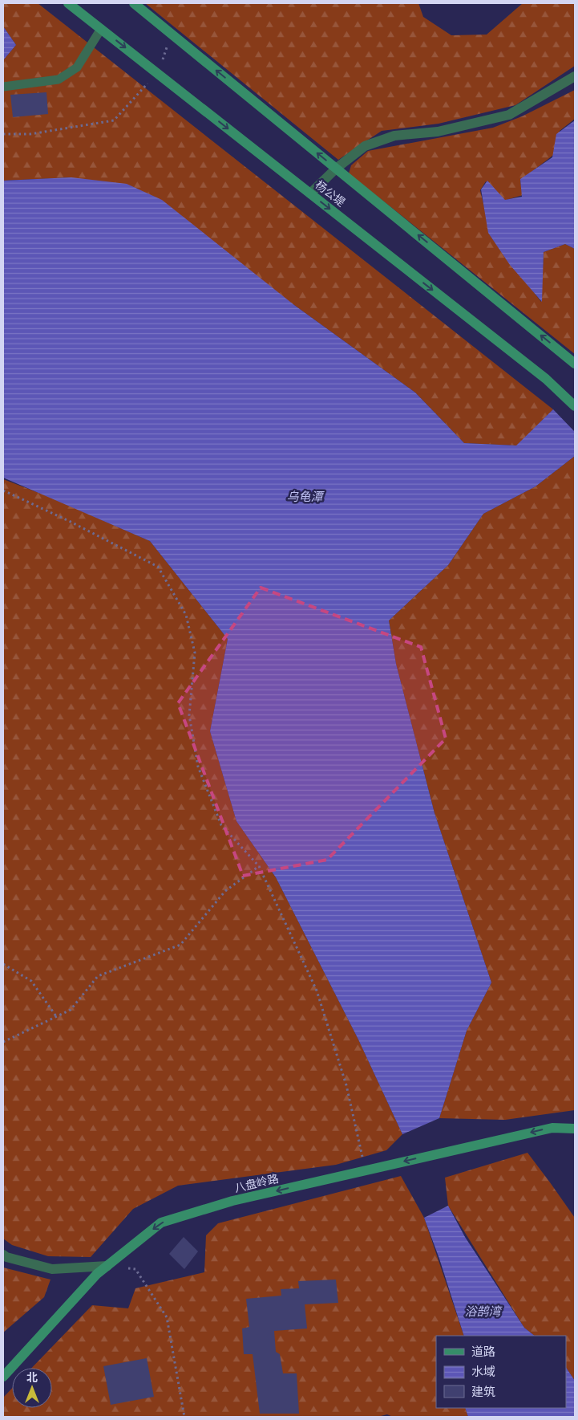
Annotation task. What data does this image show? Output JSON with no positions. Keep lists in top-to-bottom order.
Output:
{
  "streets": {
    "main road": ["杨公堤", "八盘岭路"]
  },
  "one_way": ["八盘岭路"],
  "water": ["乌龟潭", "浴鹄湾"],
  "legend": ["道路", "水域", "建筑"],
  "north": "top"
}
